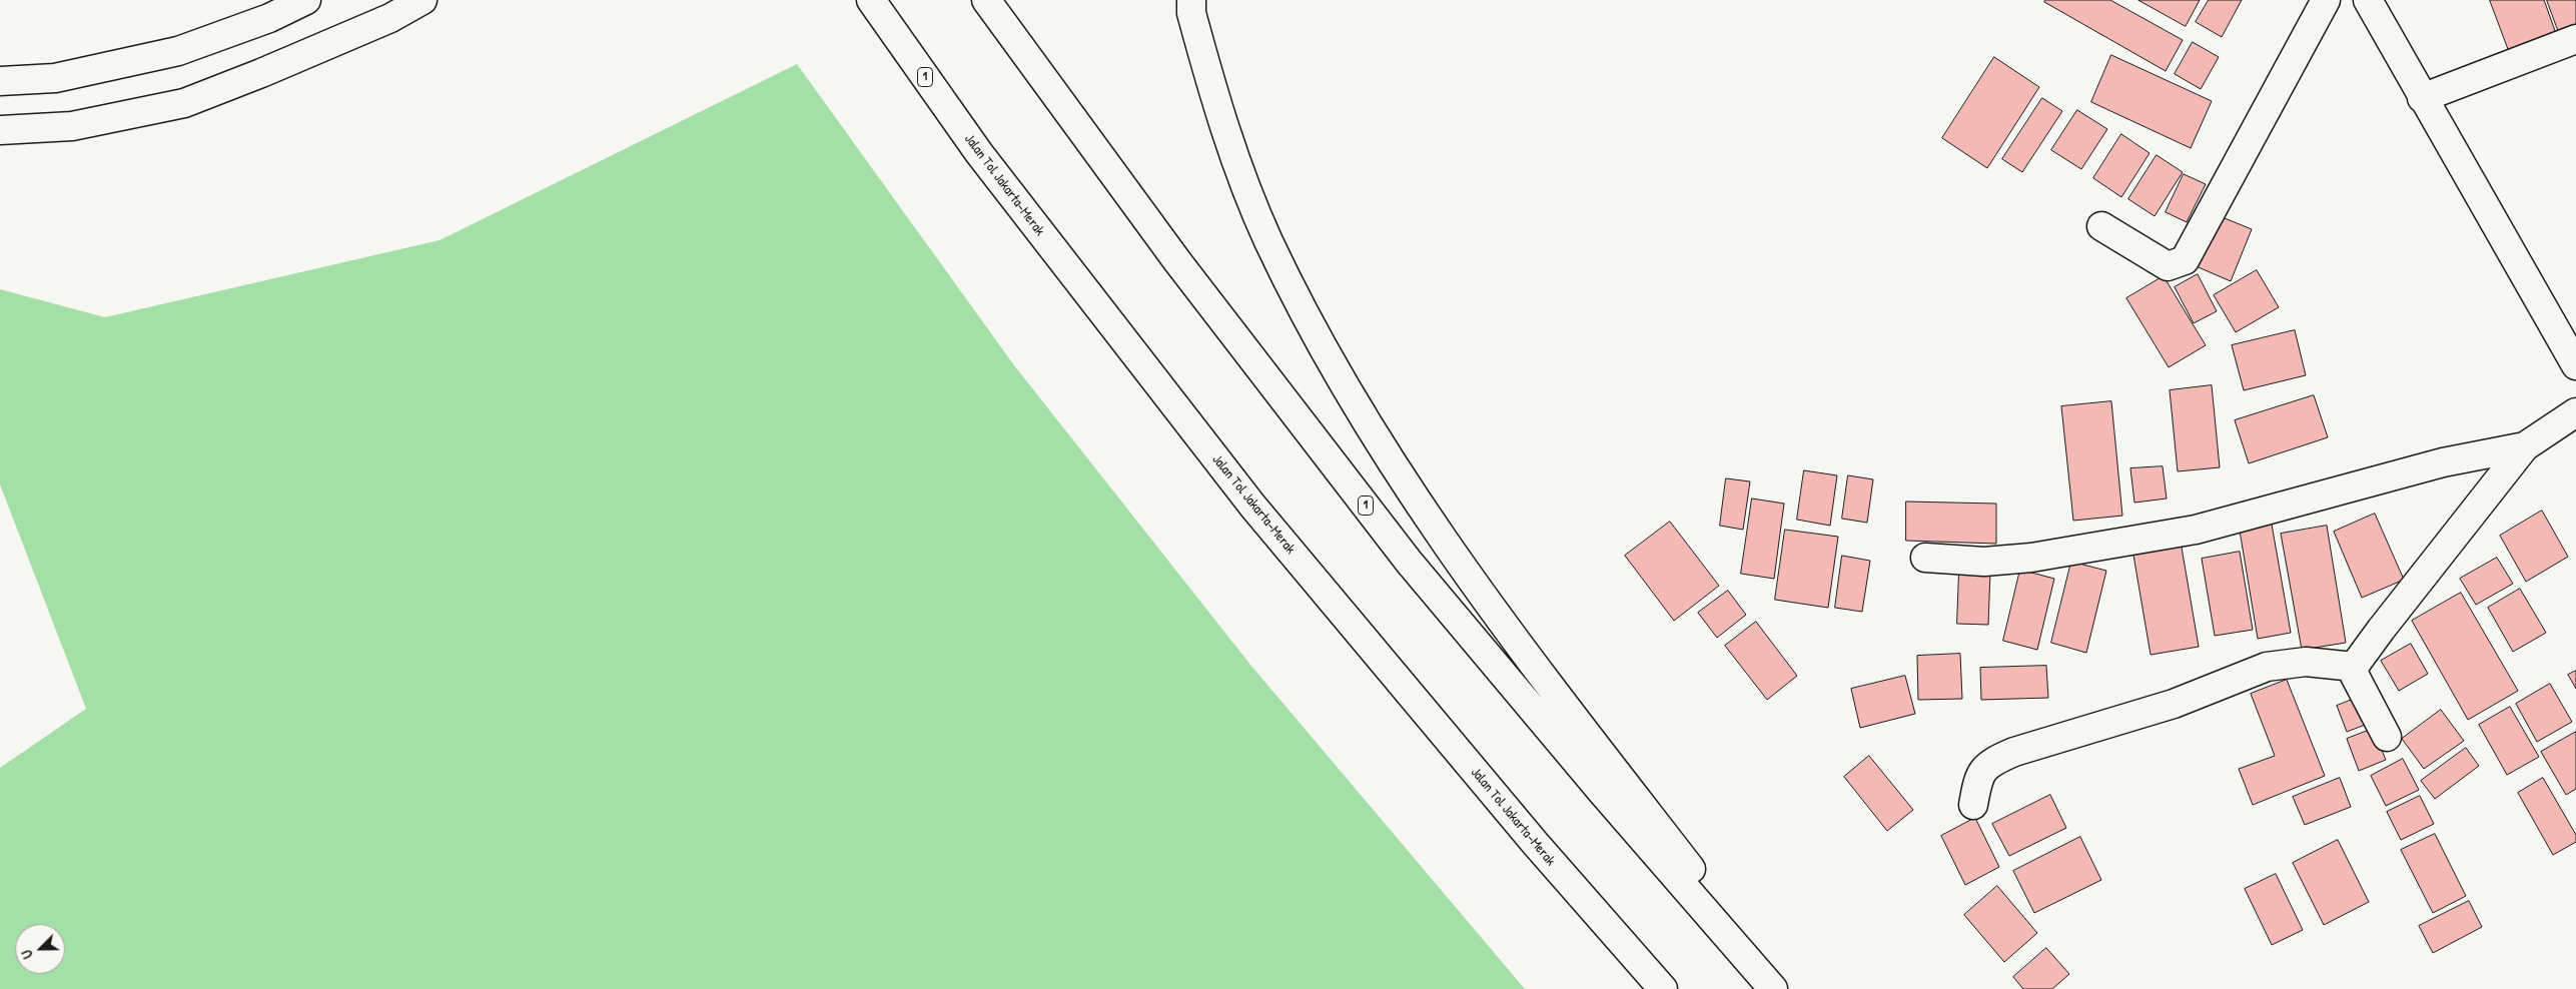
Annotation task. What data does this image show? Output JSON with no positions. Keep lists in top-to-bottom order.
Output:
{
  "streets": {
    "main road": ["1", "Jalan Tol Jakarta–Merak"]
  },
  "north": "bottom left"
}
